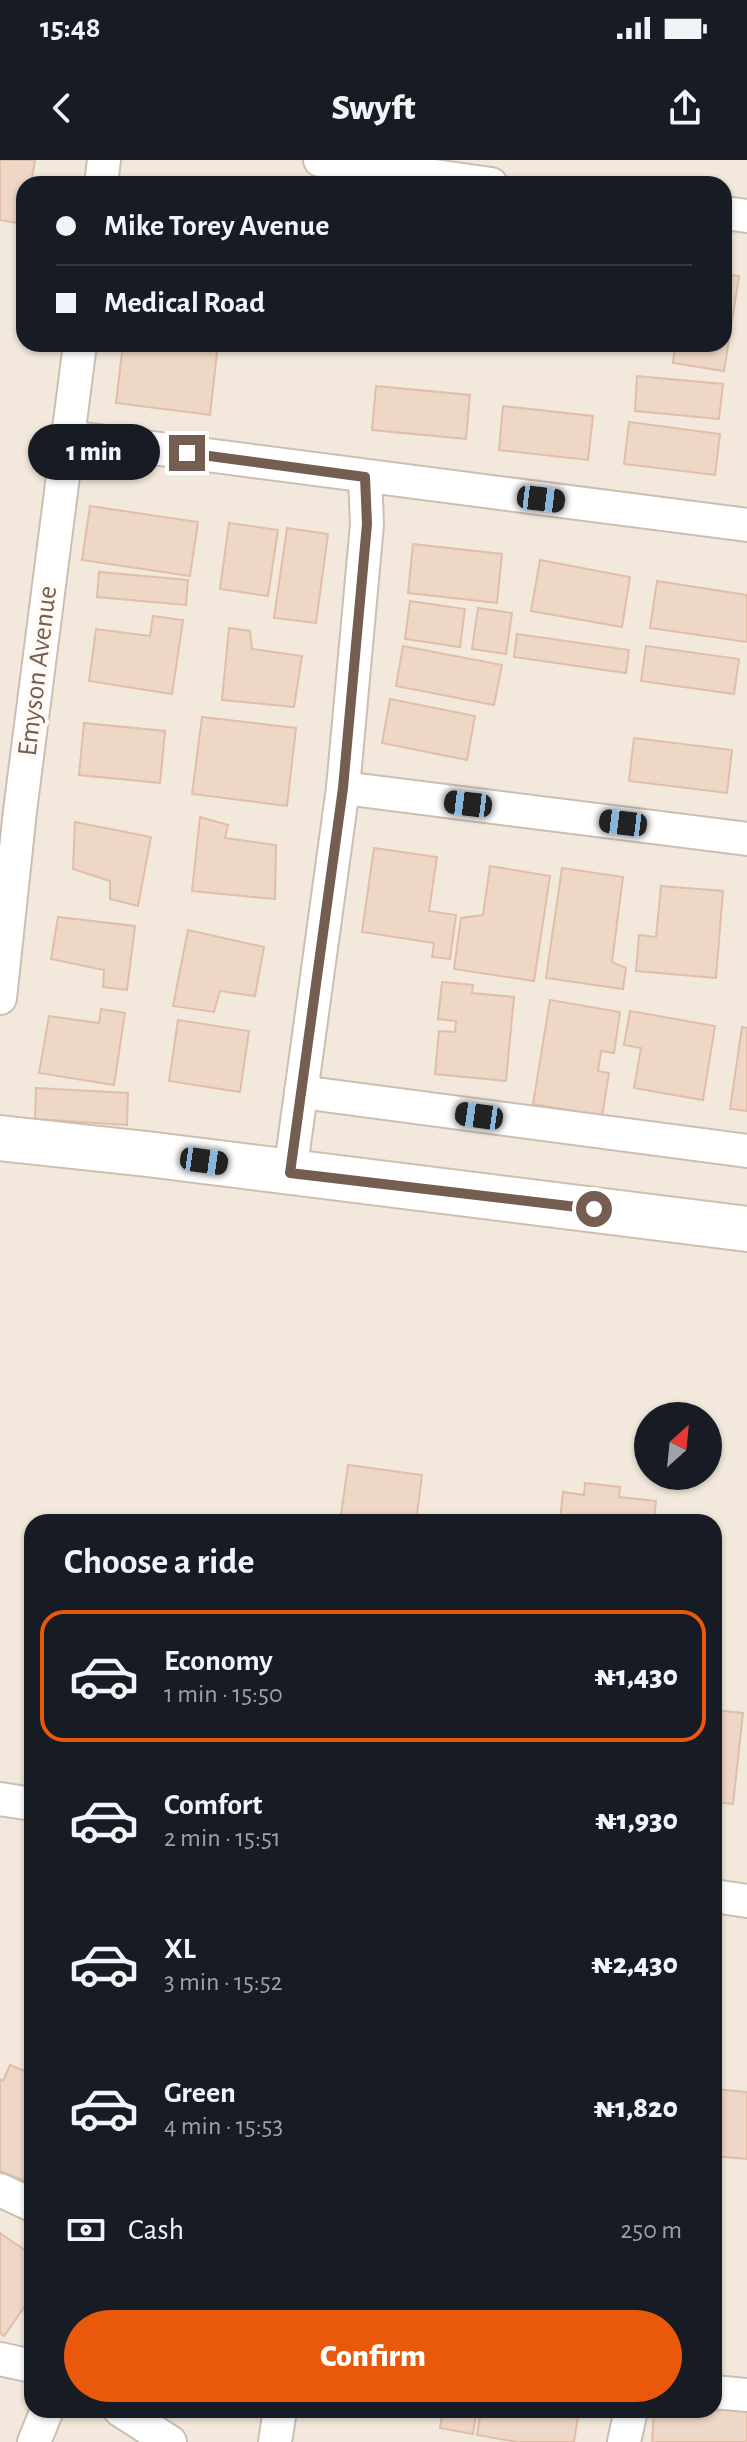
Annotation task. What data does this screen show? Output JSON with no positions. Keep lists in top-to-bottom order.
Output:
{
  "streets": {
    "street": ["Emyson Avenue"]
  },
  "north": "top right",
  "page": {
    "status": "15:48",
    "header": "Swyft",
    "banner": ["Mike Torey Avenue", "Medical Road"],
    "bubble": "1 min",
    "heading": "Choose a ride",
    "list": [
      {
        "name": "Economy",
        "note": "1 min · 15:50",
        "value": "₦1,430"
      },
      {
        "name": "Comfort",
        "note": "2 min · 15:51",
        "value": "₦1,930"
      },
      {
        "name": "XL",
        "note": "3 min · 15:52",
        "value": "₦2,430"
      },
      {
        "name": "Green",
        "note": "4 min · 15:53",
        "value": "₦1,820"
      }
    ],
    "pay": ["Cash", "250 m"],
    "buttons": "Confirm"
  }
}
